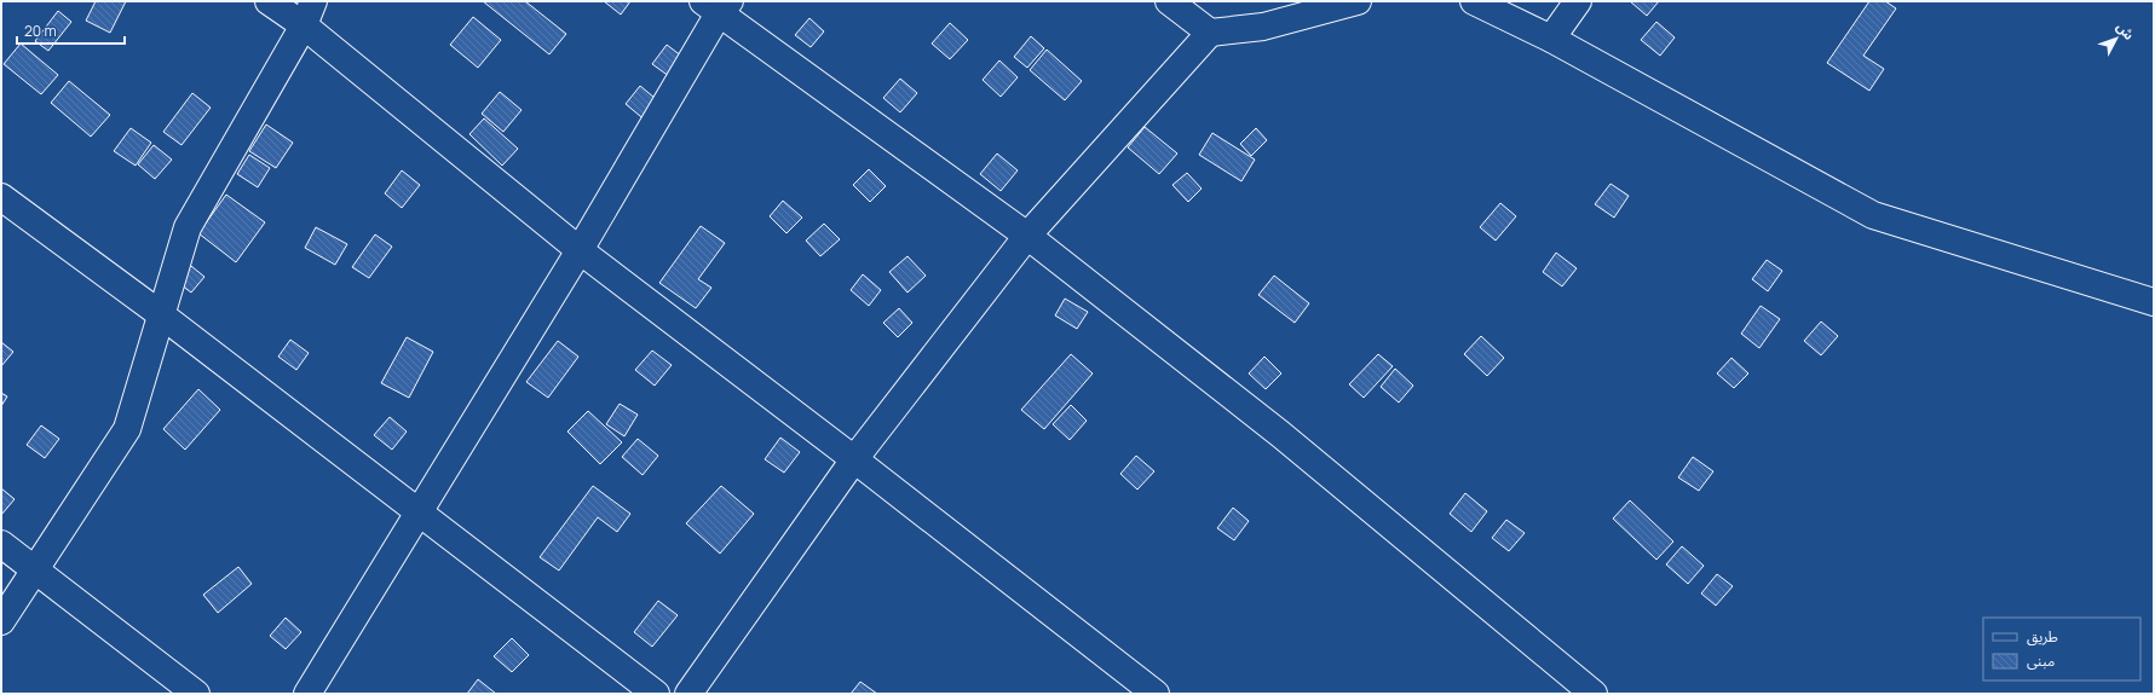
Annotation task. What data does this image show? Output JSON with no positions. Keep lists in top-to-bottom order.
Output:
{
  "legend": ["طريق", "مبنى"],
  "scale_bar": "20 m",
  "north": "top right"
}
